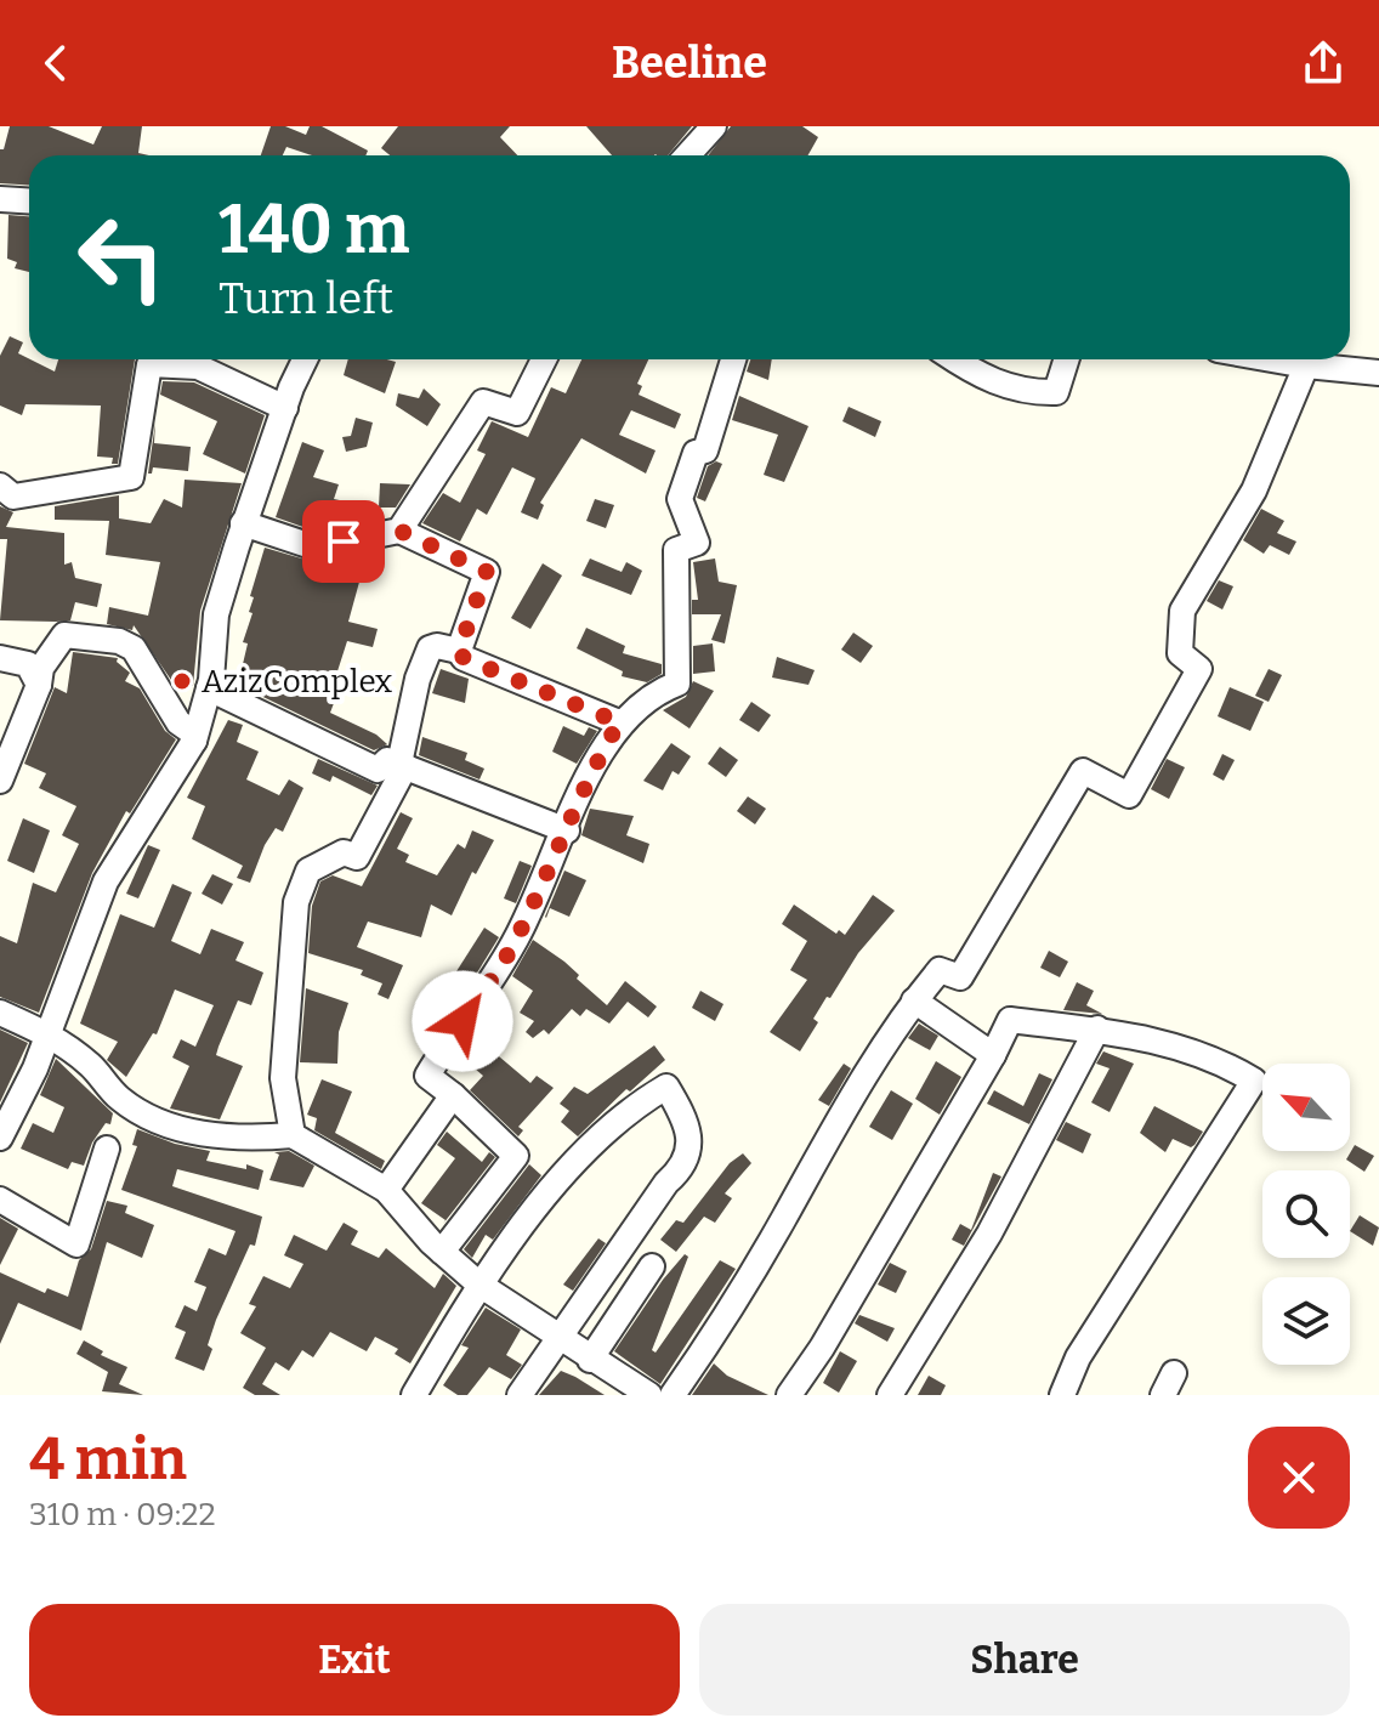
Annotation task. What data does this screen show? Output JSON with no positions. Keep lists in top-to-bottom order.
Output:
{
  "places": ["AzizComplex"],
  "north": "top left",
  "page": {
    "header": "Beeline",
    "turn": ["140 m", "Turn left"],
    "heading": ["4 min", "310 m · 09:22"],
    "buttons": ["Exit", "Share"]
  }
}
